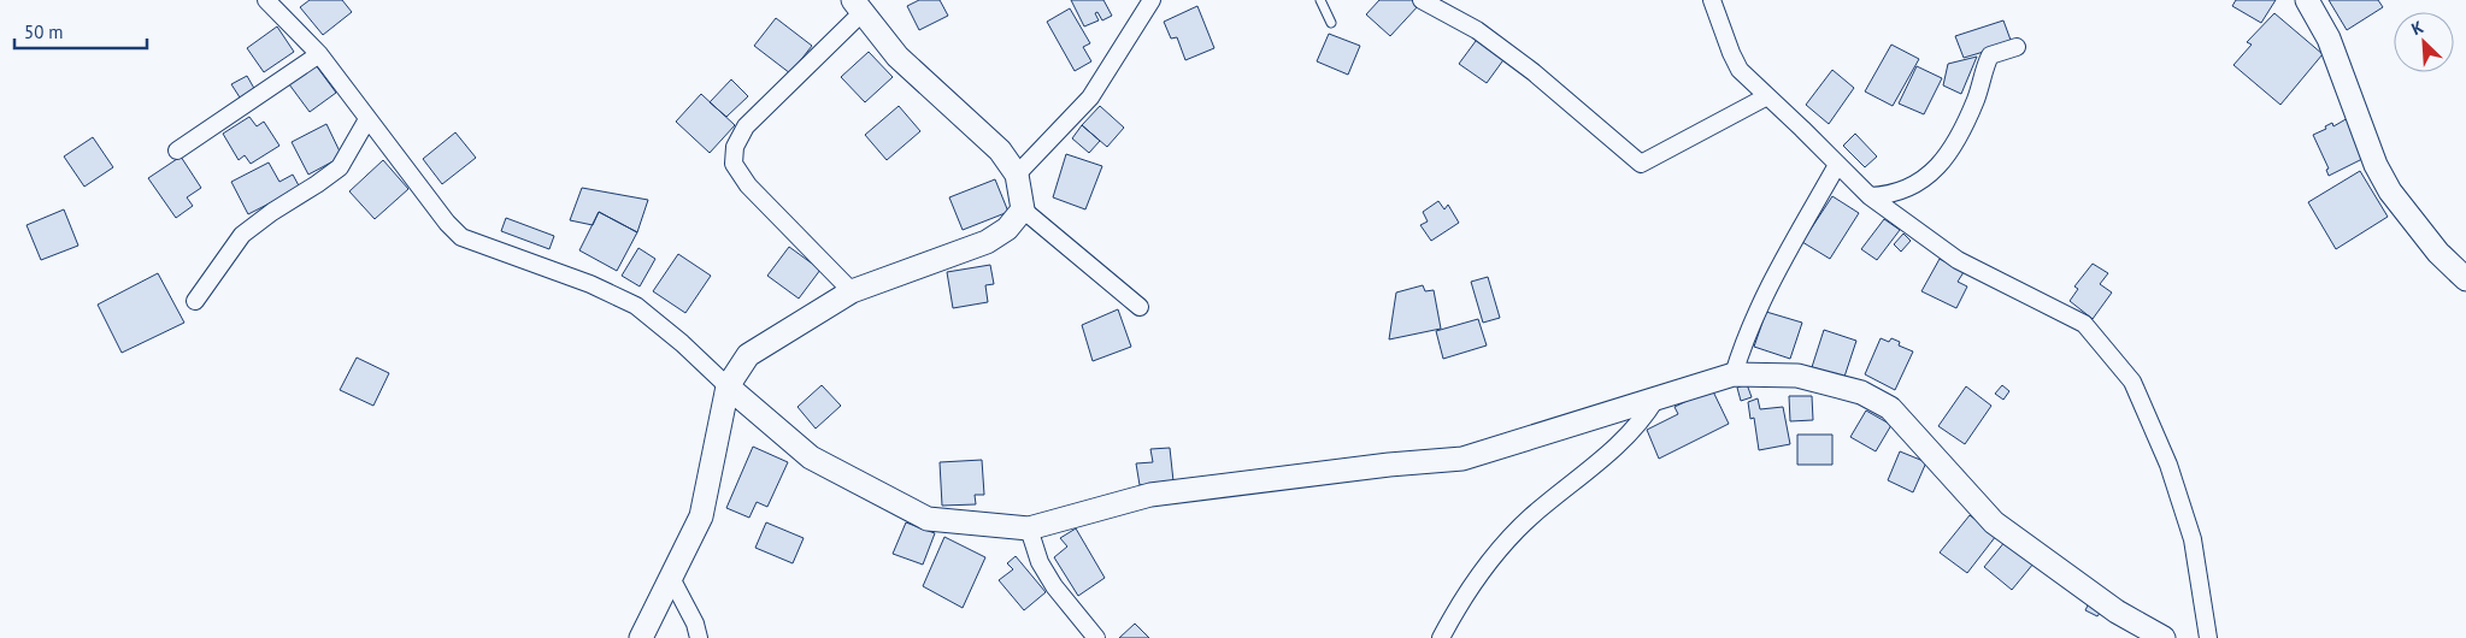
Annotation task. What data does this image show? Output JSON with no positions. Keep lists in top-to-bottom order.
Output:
{
  "scale_bar": "50 m",
  "north": "top left"
}
